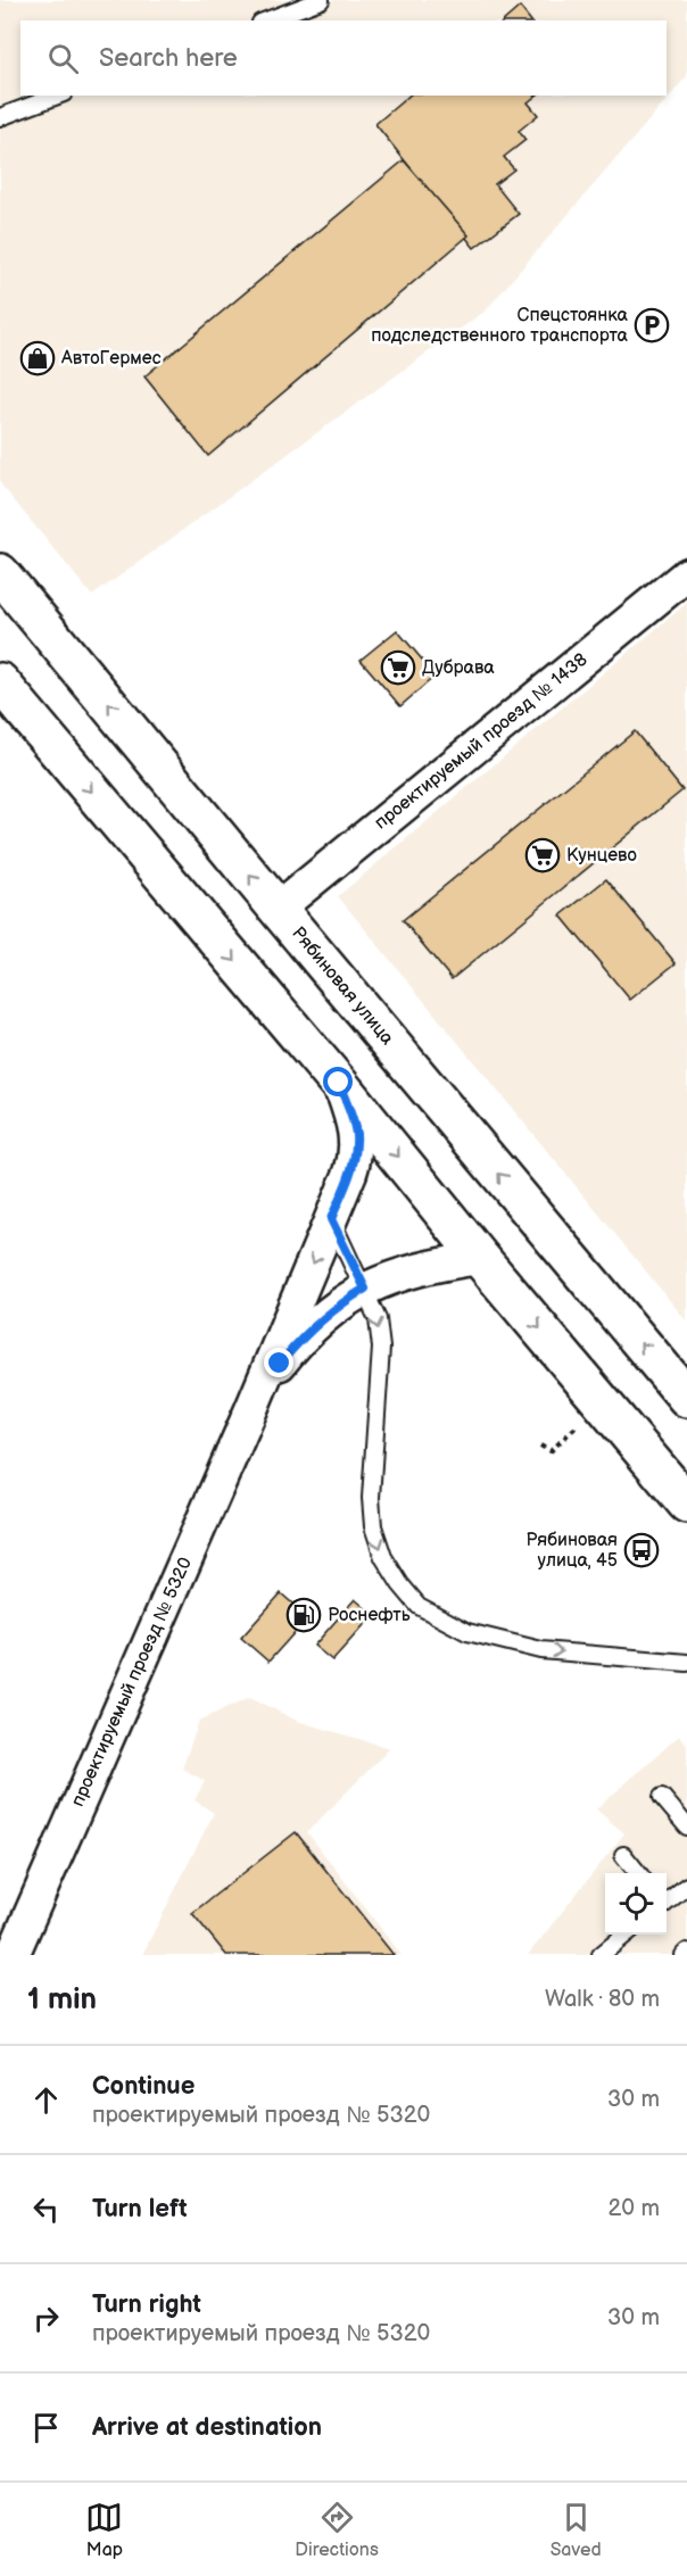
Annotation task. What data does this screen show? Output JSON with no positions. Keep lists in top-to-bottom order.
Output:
{
  "streets": {
    "main road": ["Рябиновая улица"],
    "street": ["проектируемый проезд № 1438", "проектируемый проезд № 5320"]
  },
  "crossings": [
    ["проектируемый проезд № 1438", "Рябиновая улица"]
  ],
  "places": {
    "parking": ["Спецстоянка подследственного транспорта"],
    "shop": ["АвтоГермес"],
    "supermarket": ["Дубрава", "Кунцево"],
    "bus stop": ["Рябиновая улица, 45"],
    "fuel station": ["Роснефть"]
  },
  "page": {
    "search": "Search here",
    "heading": ["1 min", "Walk · 80 m"],
    "list": [
      ["Continue", "проектируемый проезд № 5320", "30 m"],
      ["Turn left", "20 m"],
      ["Turn right", "проектируемый проезд № 5320", "30 m"],
      "Arrive at destination"
    ],
    "nav": ["Map", "Directions", "Saved"]
  }
}
